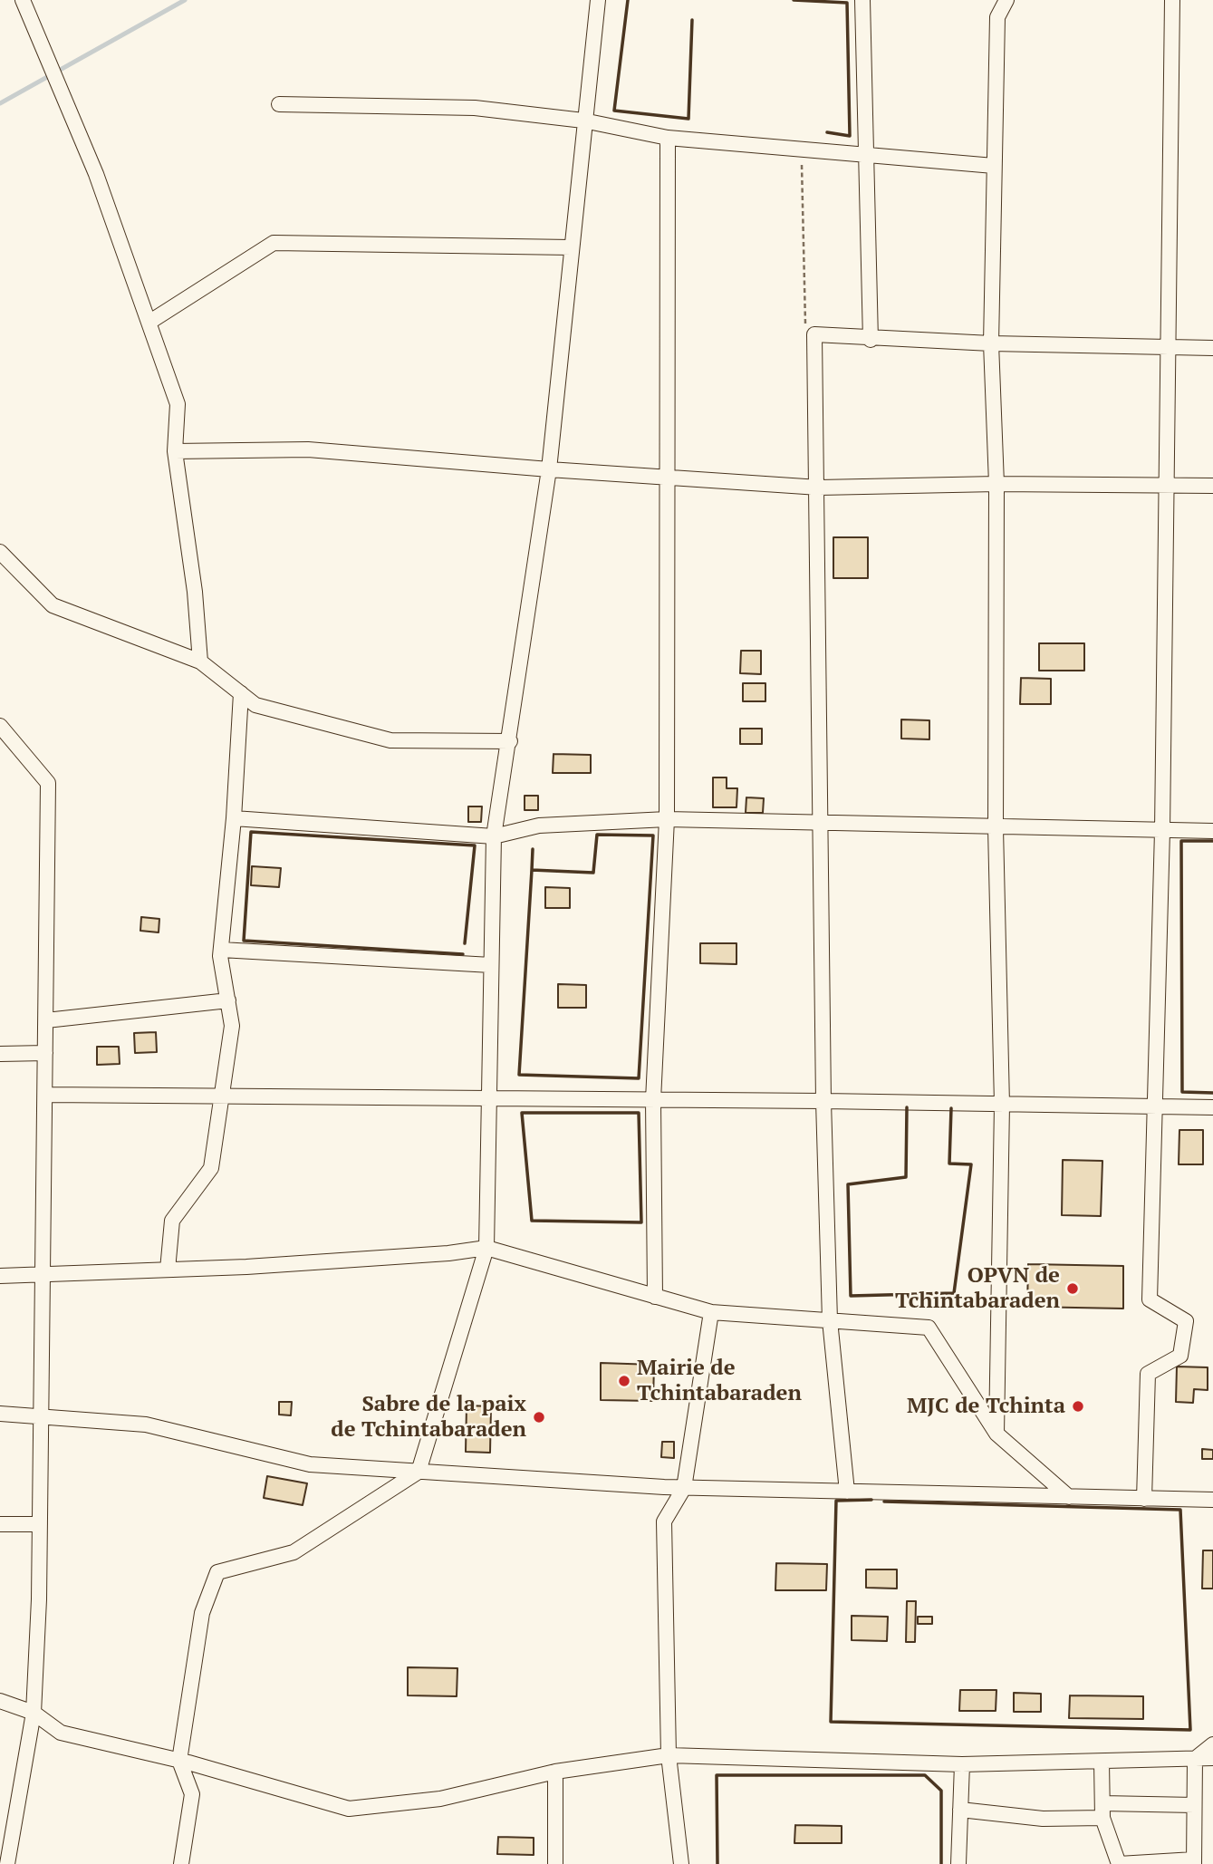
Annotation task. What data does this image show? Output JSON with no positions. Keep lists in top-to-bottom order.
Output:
{
  "places": [
    "OPVN de Tchintabaraden",
    "Mairie de Tchintabaraden",
    "MJC de Tchinta",
    "Sabre de la paix de Tchintabaraden"
  ]
}
